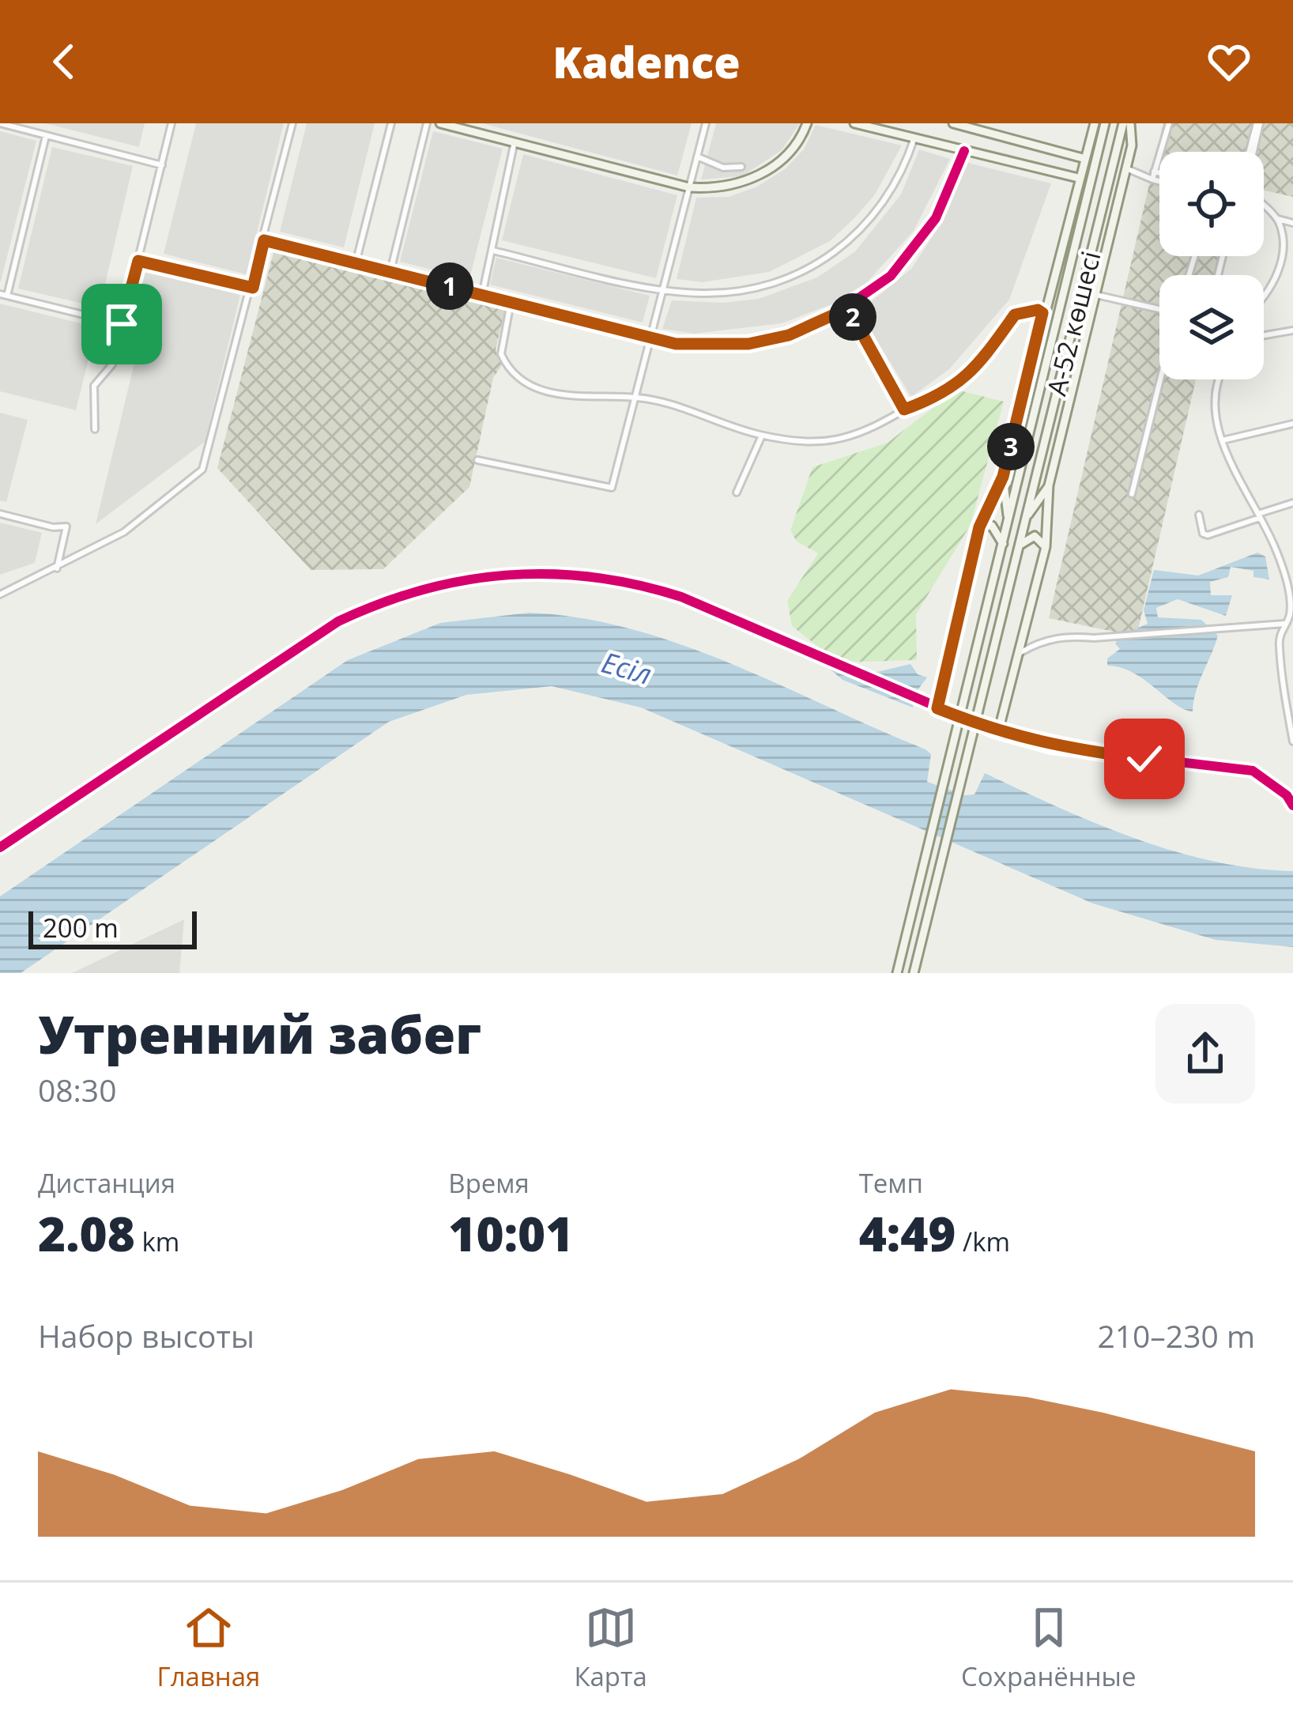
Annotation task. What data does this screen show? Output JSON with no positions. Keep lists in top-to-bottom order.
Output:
{
  "streets": {
    "street": ["А-52 көшесі"]
  },
  "water": ["Есіл"],
  "scale_bar": "200 m",
  "page": {
    "header": "Kadence",
    "pins": ["1", "2", "3"],
    "scale": "200 m",
    "heading": ["Утренний забег", "08:30"],
    "stats": [
      ["Дистанция", "2.08 km"],
      ["Время", "10:01"],
      ["Темп", "4:49 /km"]
    ],
    "chart": ["Набор высоты", "210–230 m"],
    "tabs": ["Главная", "Карта", "Сохранённые"]
  }
}
